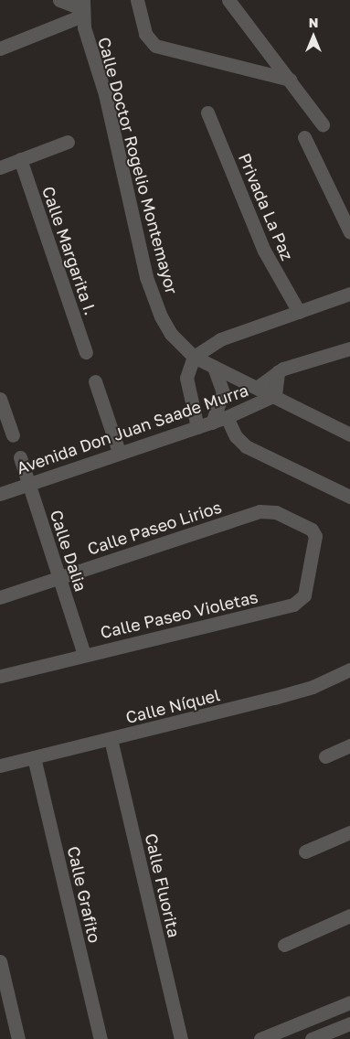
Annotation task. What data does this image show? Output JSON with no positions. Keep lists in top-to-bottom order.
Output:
{
  "streets": {
    "street": [
      "Calle Doctor Rogelio Montemayor",
      "Privada La Paz",
      "Calle Margarita I.",
      "Avenida Don Juan Saade Murra",
      "Calle Paseo Lirios",
      "Calle Dalia",
      "Calle Paseo Violetas",
      "Calle Níquel",
      "Calle Fluorita",
      "Calle Grafito"
    ]
  },
  "crossings": [
    ["Calle Doctor Rogelio Montemayor", "Avenida Don Juan Saade Murra"],
    ["Avenida Don Juan Saade Murra", "Calle Dalia"],
    ["Calle Paseo Lirios", "Calle Dalia"],
    ["Calle Paseo Lirios", "Calle Paseo Violetas"],
    ["Calle Dalia", "Calle Paseo Violetas"],
    ["Calle Níquel", "Calle Fluorita"],
    ["Calle Níquel", "Calle Grafito"]
  ],
  "north": "top"
}
